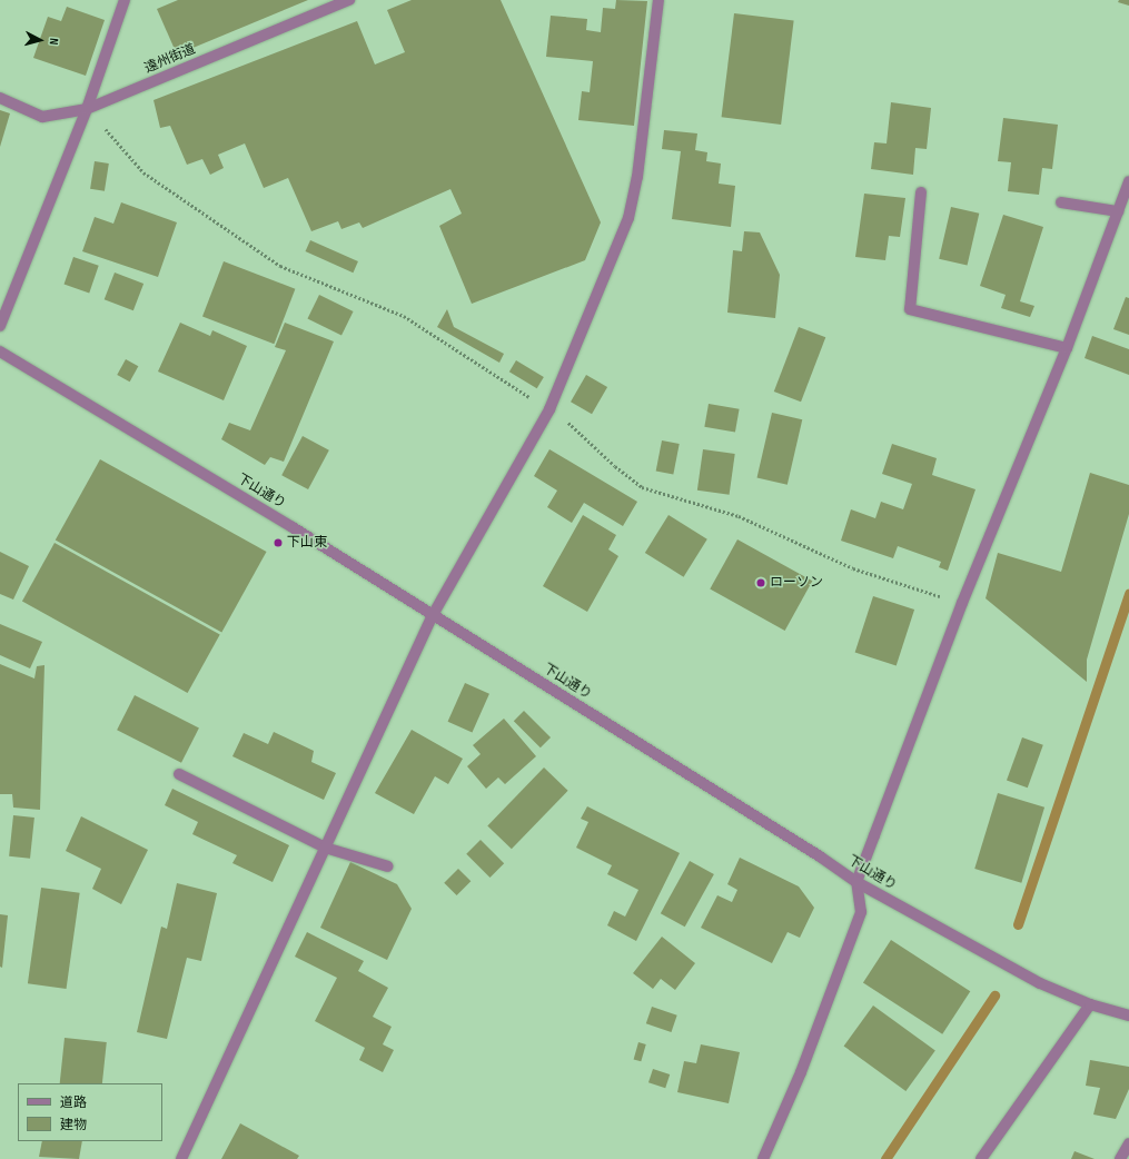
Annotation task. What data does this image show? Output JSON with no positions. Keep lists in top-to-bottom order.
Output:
{
  "streets": {
    "street": ["遠州街道", "下山通り"]
  },
  "places": ["下山東", "ローソン"],
  "legend": ["道路", "建物"],
  "north": "right"
}
